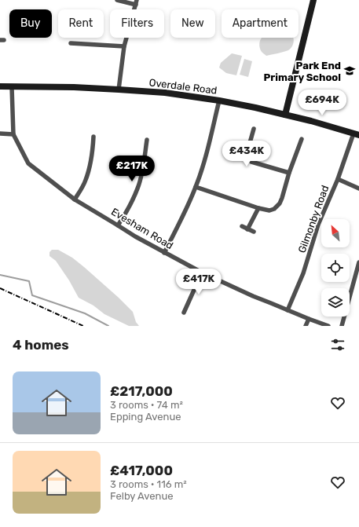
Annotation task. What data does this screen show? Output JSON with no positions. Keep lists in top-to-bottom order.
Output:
{
  "streets": {
    "street": ["Overdale Road", "Gilmonby Road", "Evesham Road"]
  },
  "crossings": [
    ["Overdale Road", "Gilmonby Road"],
    ["Overdale Road", "Evesham Road"],
    ["Gilmonby Road", "Evesham Road"]
  ],
  "places": {
    "school or university": ["Park End Primary School"]
  },
  "north": "top left",
  "page": {
    "chip": [
      "Buy",
      "Rent",
      "Filters",
      "New",
      "Apartment"
    ],
    "price": [
      "£694K",
      "£434K",
      "£217K",
      "£417K"
    ],
    "heading": "4 homes",
    "list": [
      {
        "name": "£217,000",
        "note": "3 rooms · 74 m² · Epping Avenue"
      },
      {
        "name": "£417,000",
        "note": "3 rooms · 116 m² · Felby Avenue"
      }
    ]
  }
}
